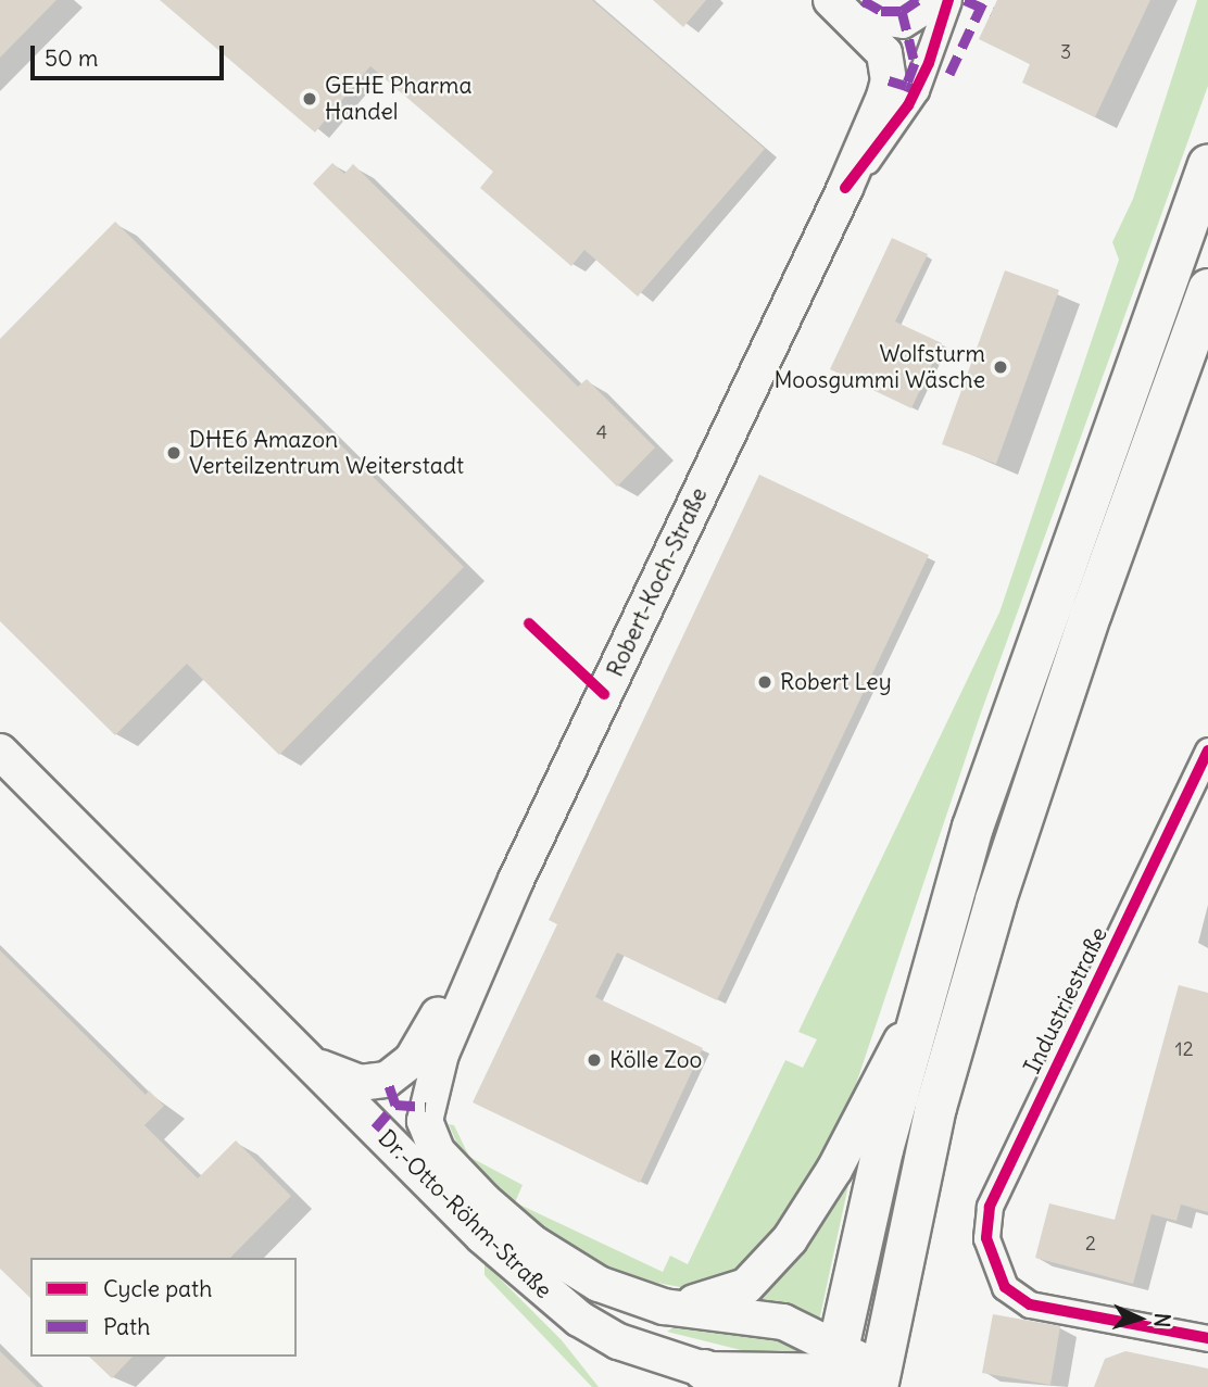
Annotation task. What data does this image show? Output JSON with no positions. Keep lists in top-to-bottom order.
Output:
{
  "streets": {
    "main road": ["Robert-Koch-Straße", "Dr.-Otto-Röhm-Straße"],
    "street": ["Industriestraße"]
  },
  "crossings": [
    ["Robert-Koch-Straße", "Dr.-Otto-Röhm-Straße"]
  ],
  "places": [
    "GEHE Pharma Handel",
    "Wolfsturm Moosgummi Wäsche",
    "DHE6 Amazon Verteilzentrum Weiterstadt",
    "Robert Ley",
    "Kölle Zoo"
  ],
  "house_numbers": [
    "3",
    "4",
    "12",
    "2"
  ],
  "legend": ["Cycle path", "Path"],
  "scale_bar": "50 m",
  "north": "right"
}
